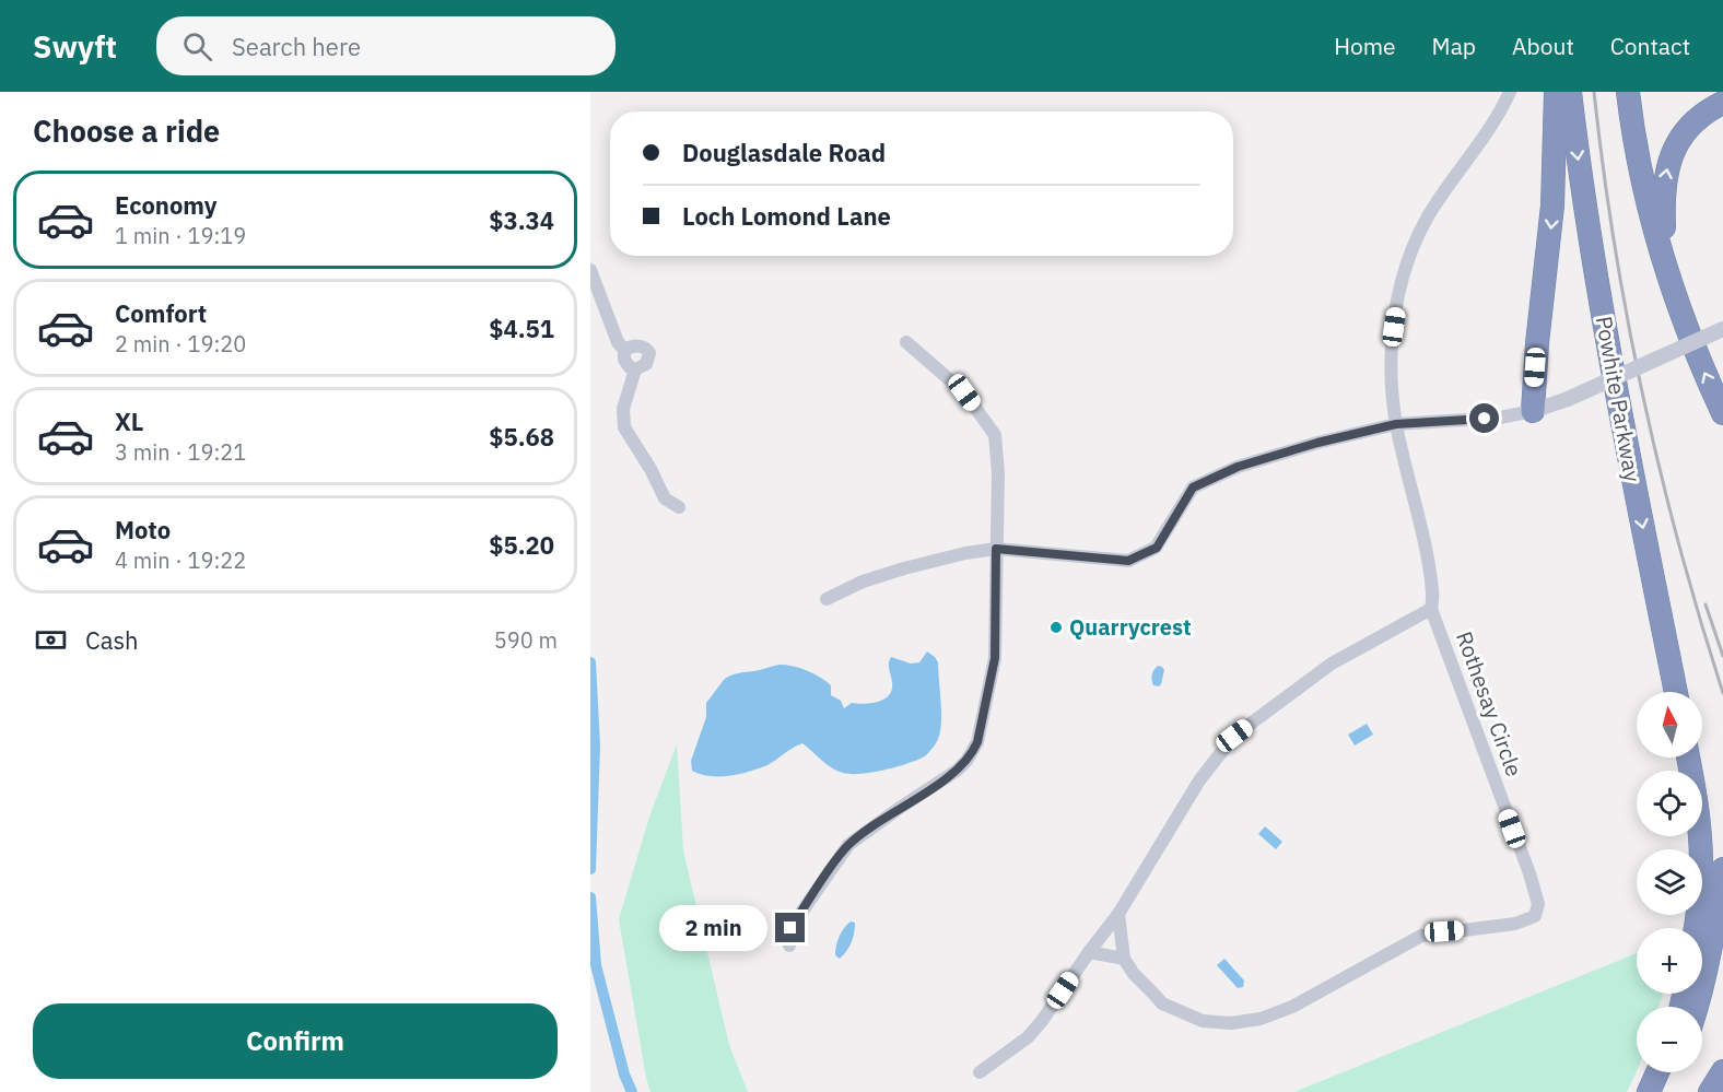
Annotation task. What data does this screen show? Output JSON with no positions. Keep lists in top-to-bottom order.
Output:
{
  "streets": {
    "highway": ["Powhite Parkway"],
    "street": ["Rothesay Circle"]
  },
  "places": ["Quarrycrest"],
  "north": "top",
  "page": {
    "header": "Swyft",
    "search": "Search here",
    "nav": [
      "Home",
      "Map",
      "About",
      "Contact"
    ],
    "heading": "Choose a ride",
    "banner": ["Douglasdale Road", "Loch Lomond Lane"],
    "list": [
      {
        "name": "Economy",
        "note": "1 min · 19:19",
        "value": "$3.34"
      },
      {
        "name": "Comfort",
        "note": "2 min · 19:20",
        "value": "$4.51"
      },
      {
        "name": "XL",
        "note": "3 min · 19:21",
        "value": "$5.68"
      },
      {
        "name": "Moto",
        "note": "4 min · 19:22",
        "value": "$5.20"
      }
    ],
    "pay": ["Cash", "590 m"],
    "map_buttons": ["+", "−"],
    "bubble": "2 min",
    "buttons": "Confirm"
  }
}
